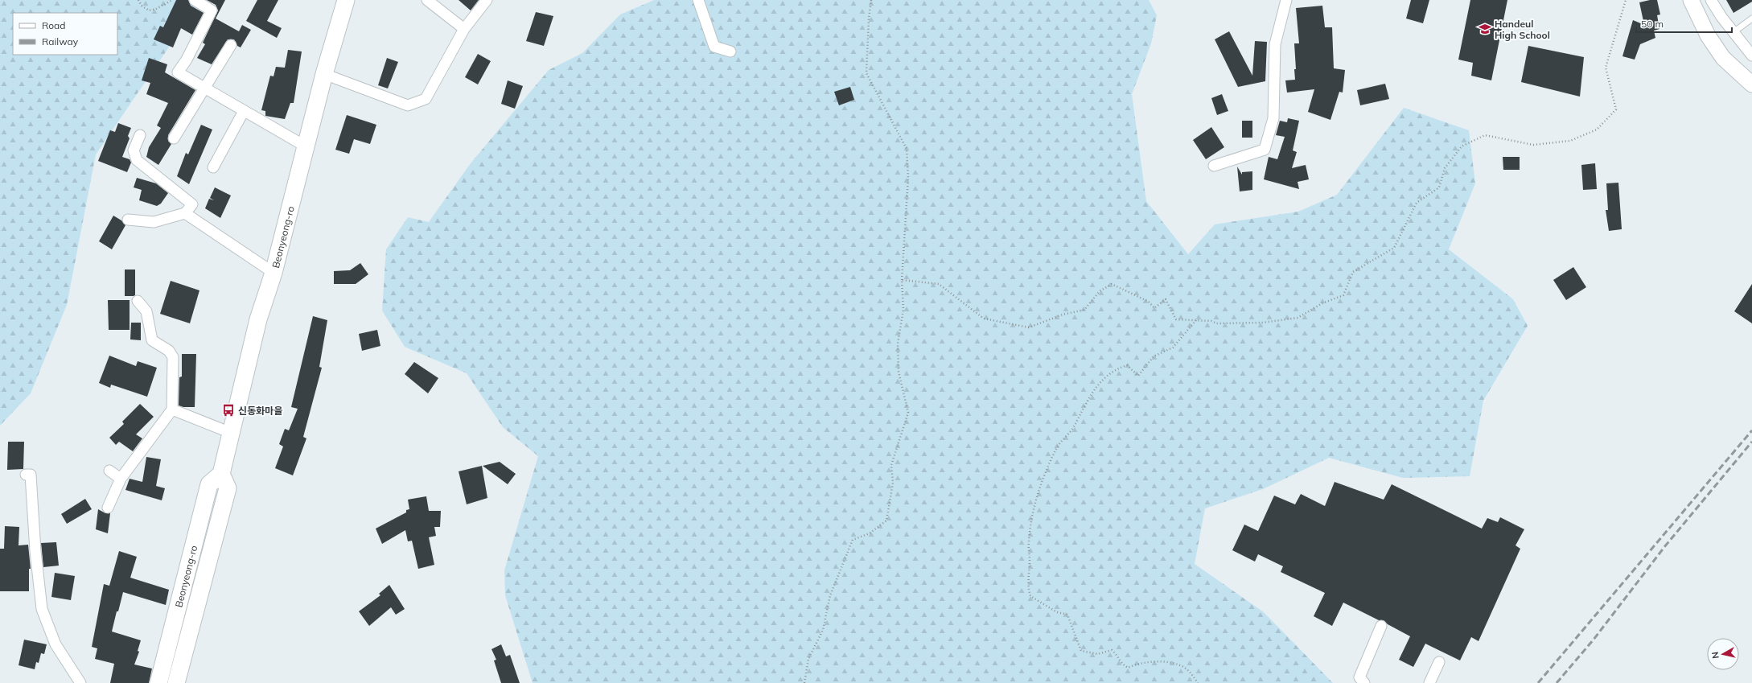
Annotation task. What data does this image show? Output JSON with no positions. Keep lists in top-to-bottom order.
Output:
{
  "streets": {
    "main road": ["Beonyeong-ro"]
  },
  "places": {
    "school or university": ["Handeul High School"],
    "bus stop": ["신동화마을"]
  },
  "legend": ["Road", "Railway"],
  "scale_bar": "50 m",
  "north": "left"
}
